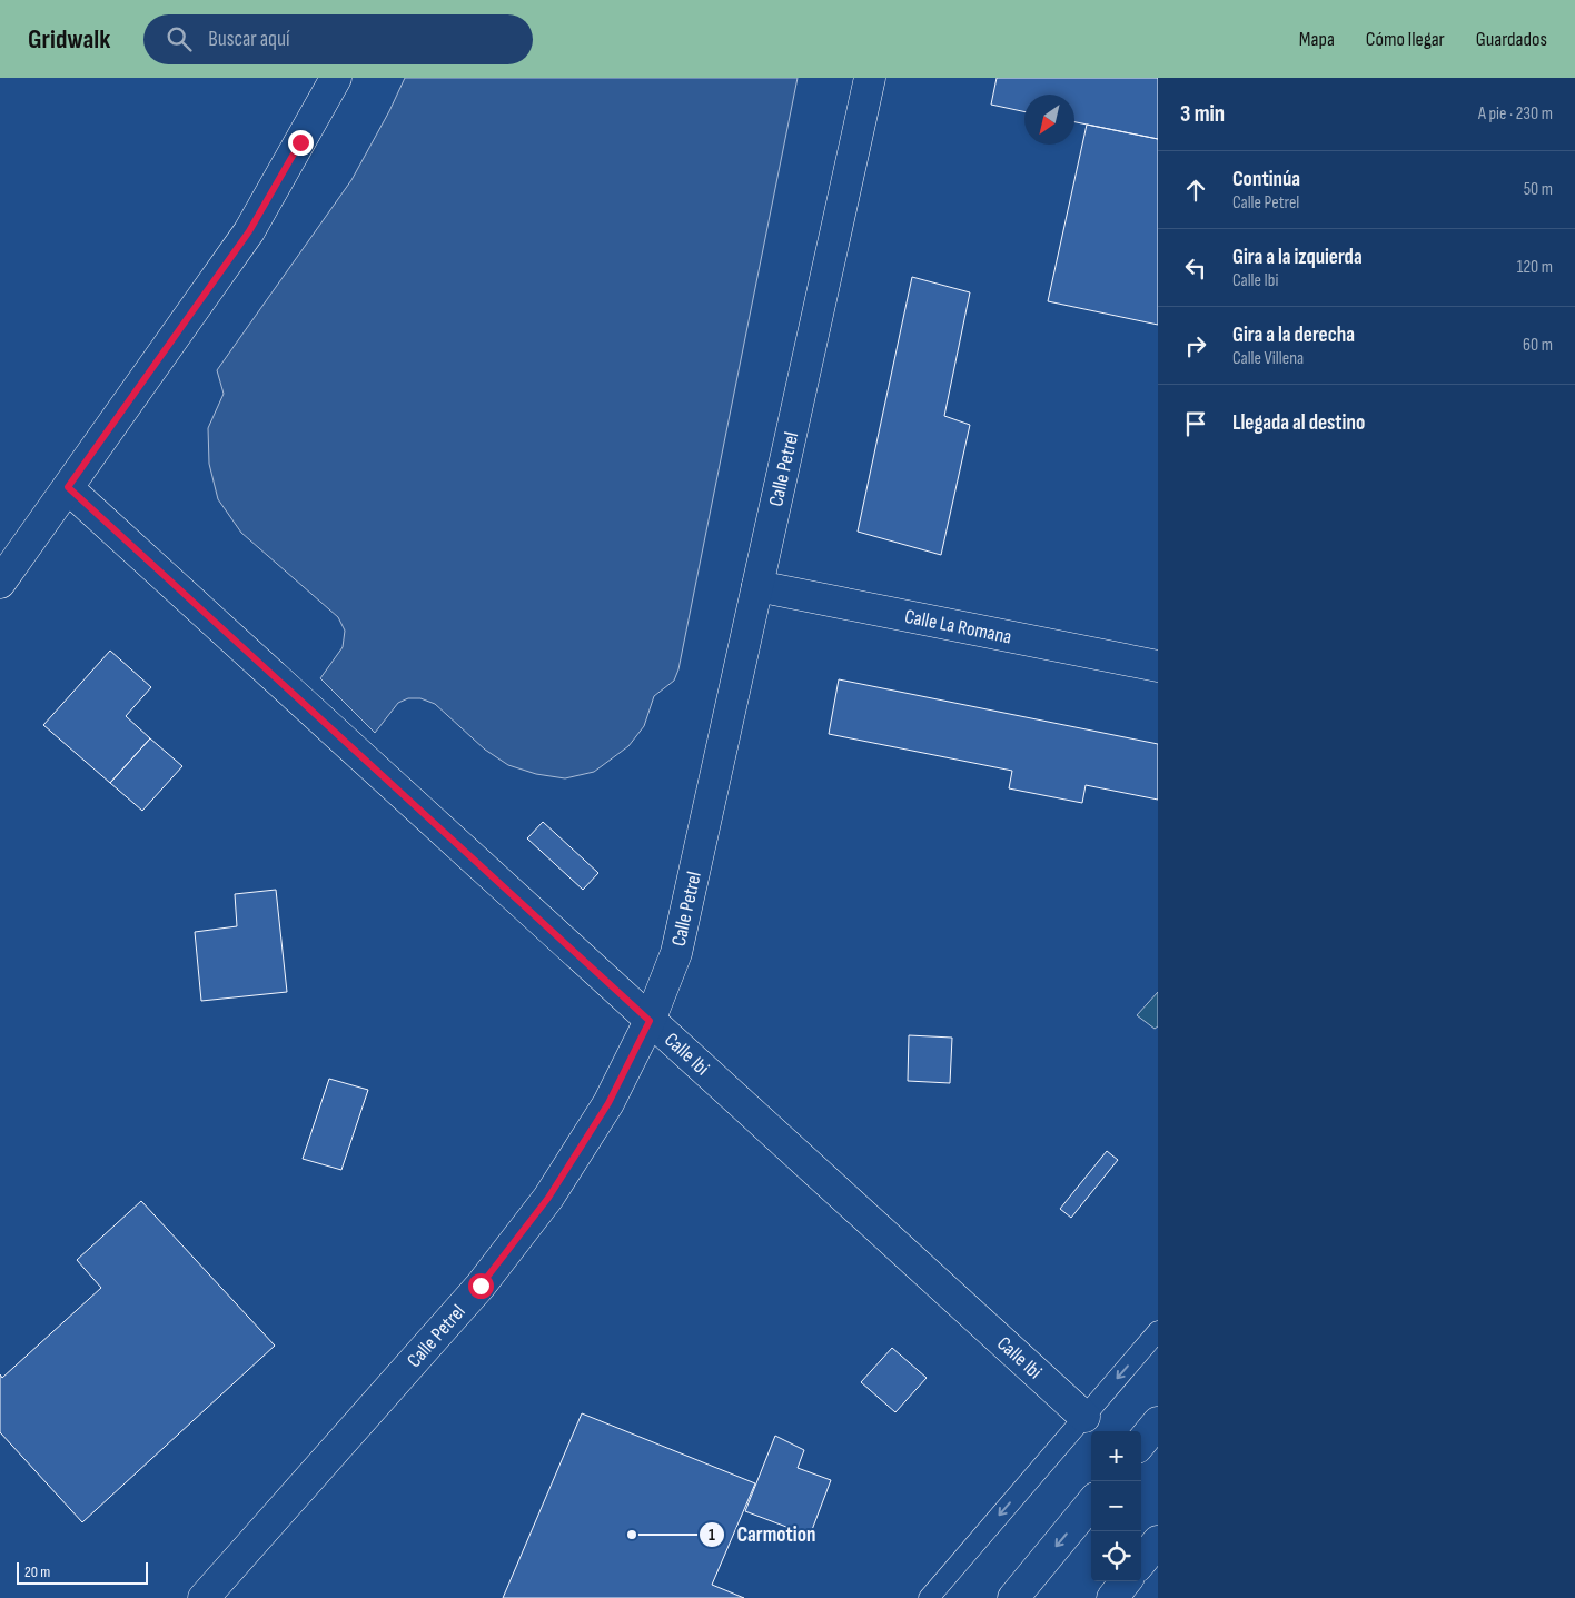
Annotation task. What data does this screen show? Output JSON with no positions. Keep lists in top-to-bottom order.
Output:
{
  "streets": {
    "main road": ["Calle Petrel", "Calle La Romana", "Calle Ibi"]
  },
  "crossings": [
    ["Calle Petrel", "Calle La Romana"],
    ["Calle Petrel", "Calle Ibi"]
  ],
  "places": ["Carmotion"],
  "scale_bar": "20 m",
  "north": "bottom left",
  "page": {
    "header": "Gridwalk",
    "search": "Buscar aquí",
    "nav": ["Mapa", "Cómo llegar", "Guardados"],
    "heading": ["3 min", "A pie · 230 m"],
    "list": [
      ["Continúa", "Calle Petrel", "50 m"],
      ["Gira a la izquierda", "Calle Ibi", "120 m"],
      ["Gira a la derecha", "Calle Villena", "60 m"],
      "Llegada al destino"
    ],
    "map_buttons": ["+", "−"],
    "scale": "20 m"
  }
}
